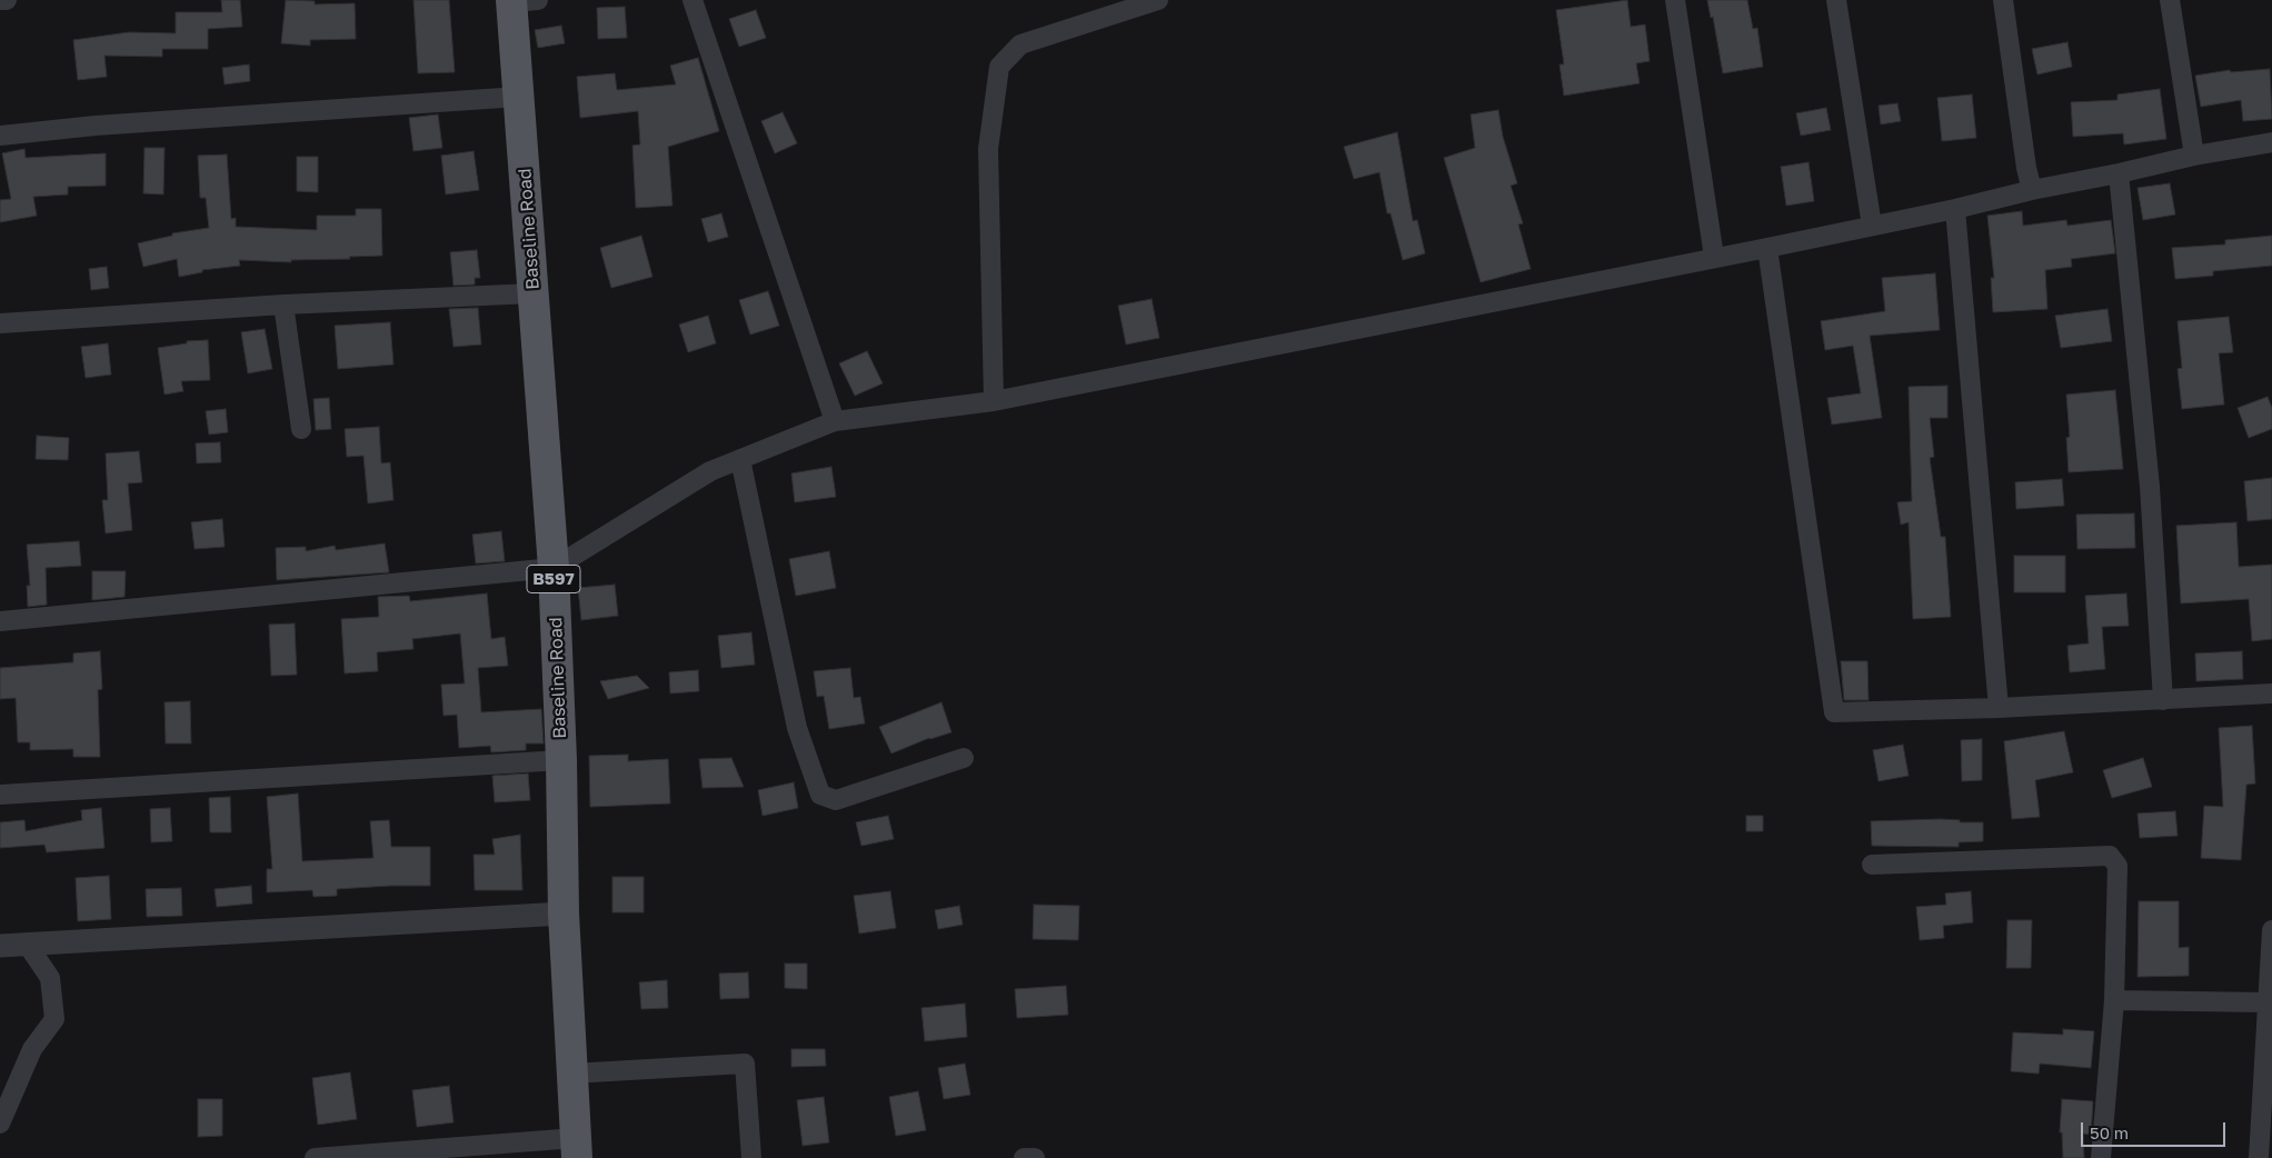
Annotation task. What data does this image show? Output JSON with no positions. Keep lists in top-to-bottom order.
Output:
{
  "streets": {
    "main road": ["Baseline Road", "B597"]
  },
  "scale_bar": "50 m"
}
